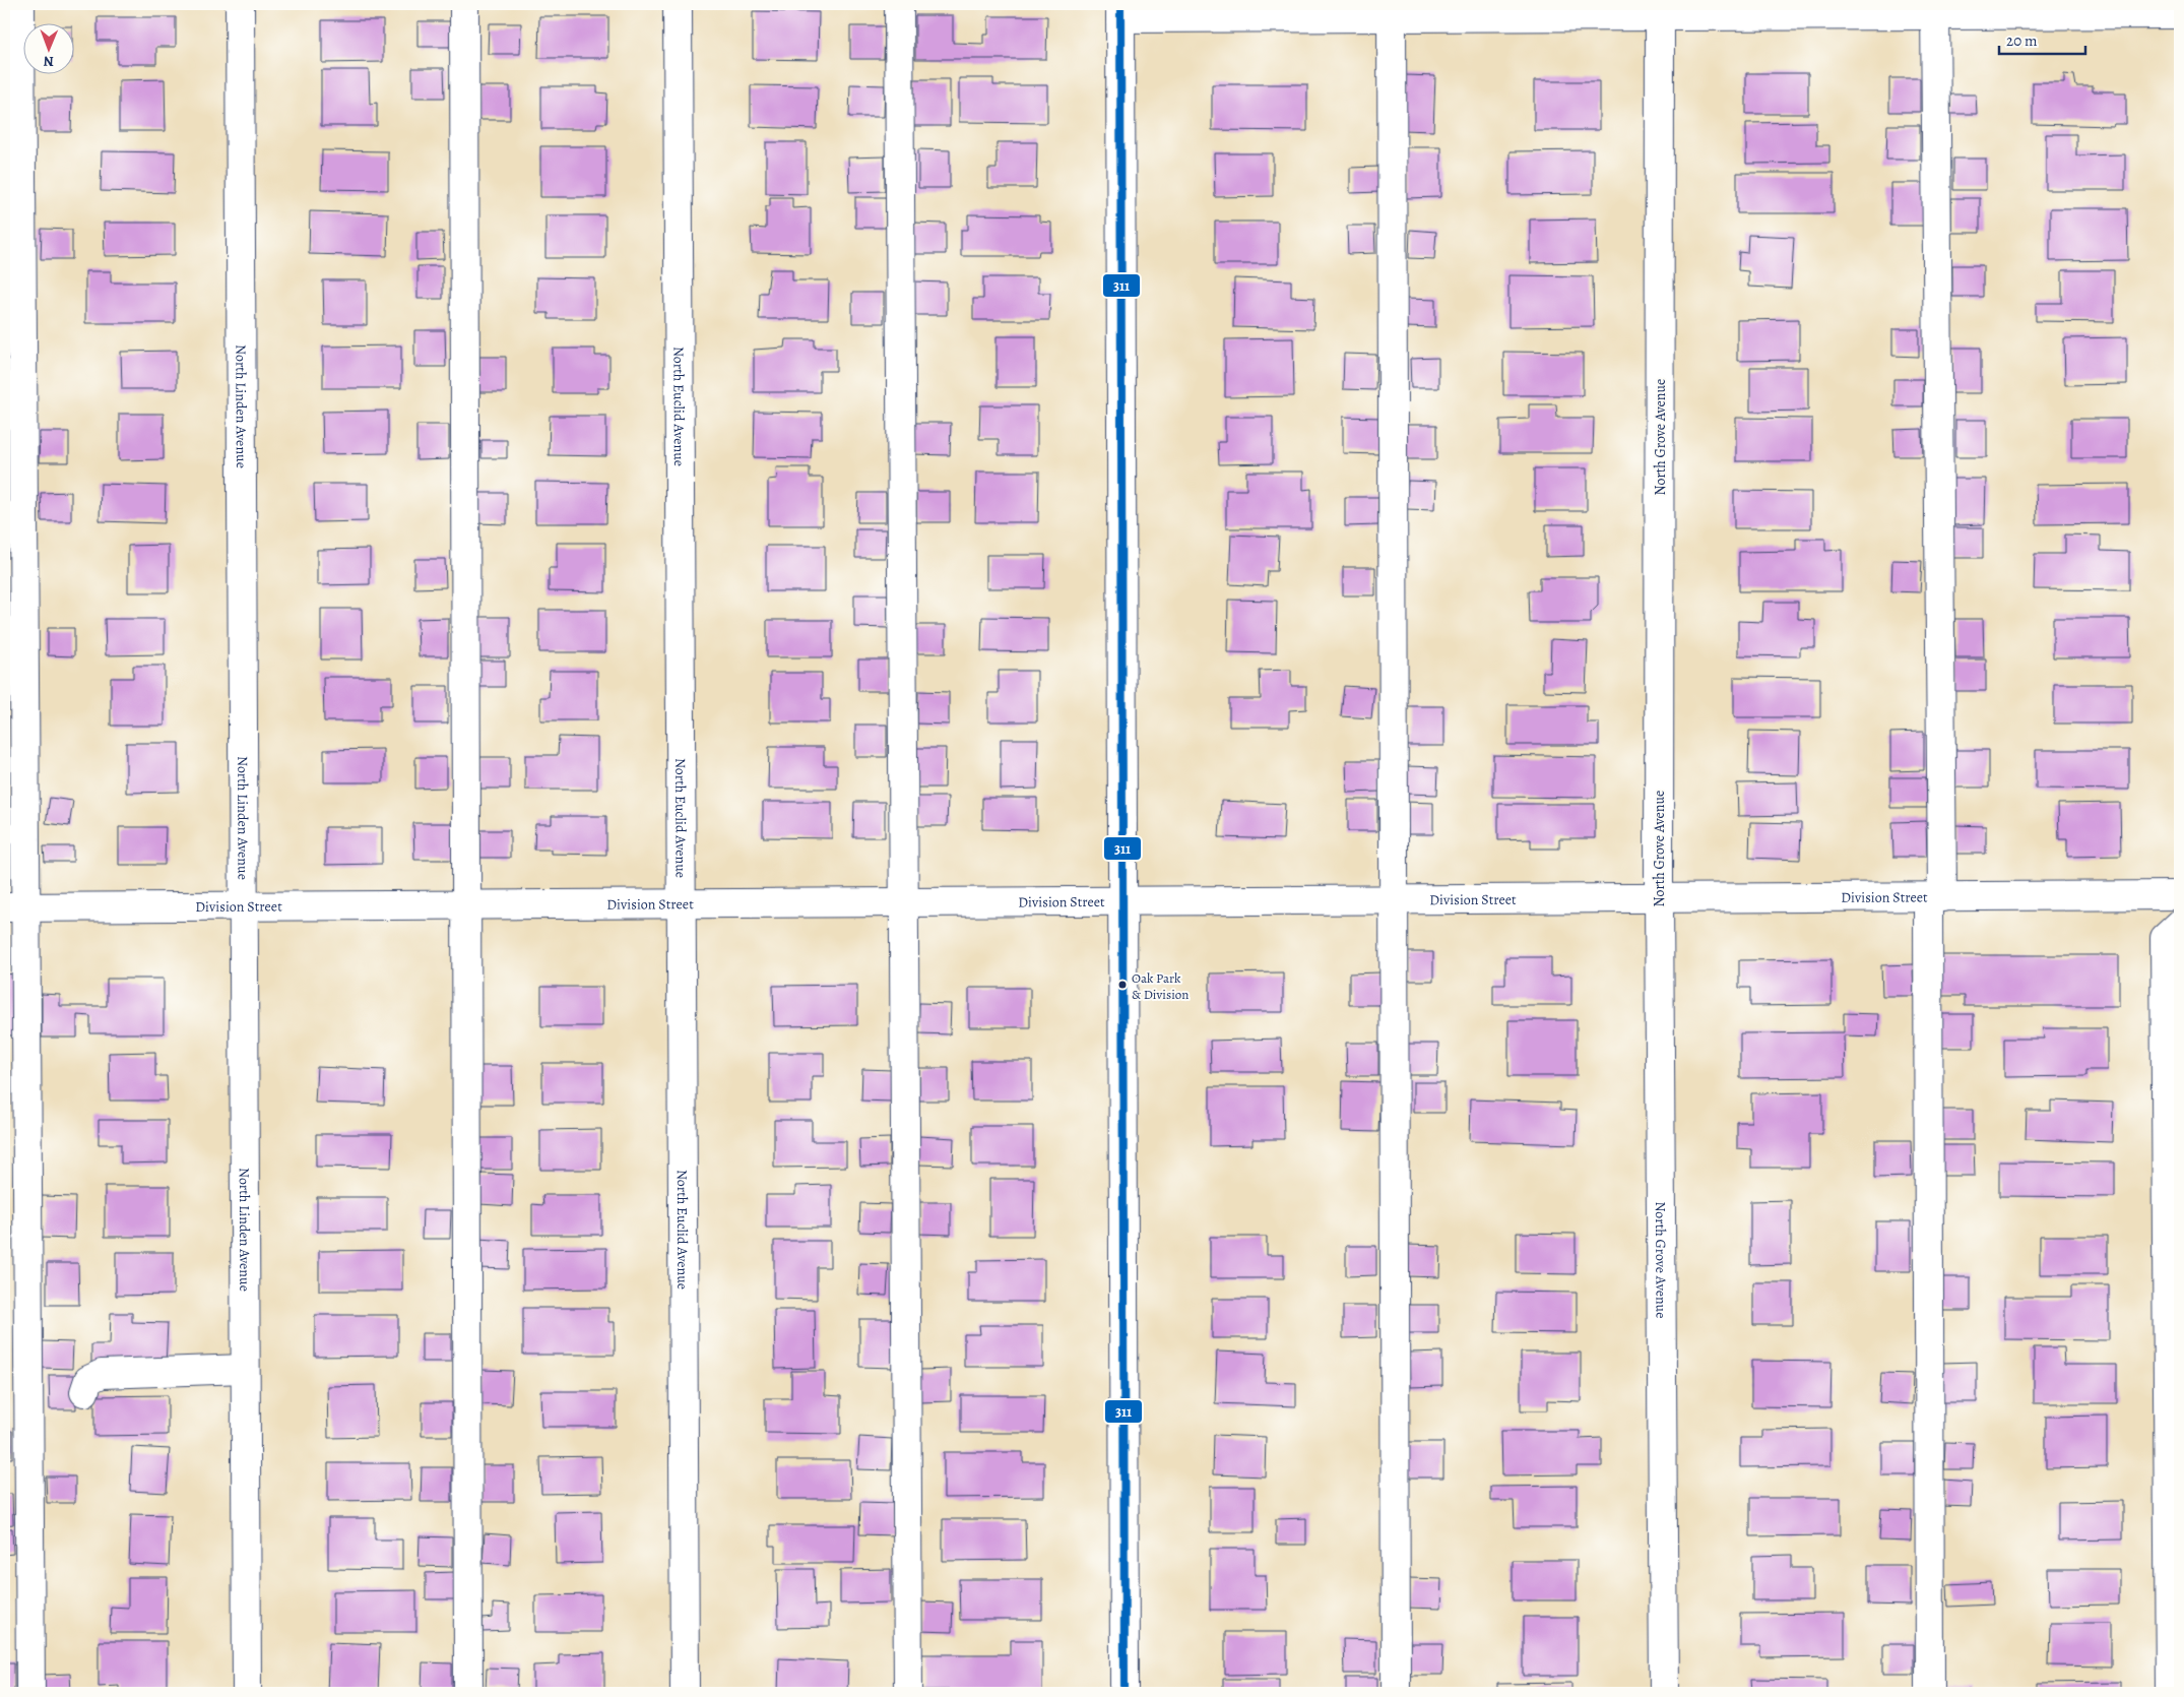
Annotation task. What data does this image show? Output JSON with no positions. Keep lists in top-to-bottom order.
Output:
{
  "streets": {
    "street": [
      "North Linden Avenue",
      "North Euclid Avenue",
      "North Grove Avenue",
      "Division Street"
    ]
  },
  "crossings": [
    ["North Linden Avenue", "Division Street"],
    ["North Euclid Avenue", "Division Street"],
    ["North Grove Avenue", "Division Street"]
  ],
  "places": ["Oak Park & Division"],
  "lines": ["transit line 311"],
  "scale_bar": "20 m",
  "north": "bottom"
}
